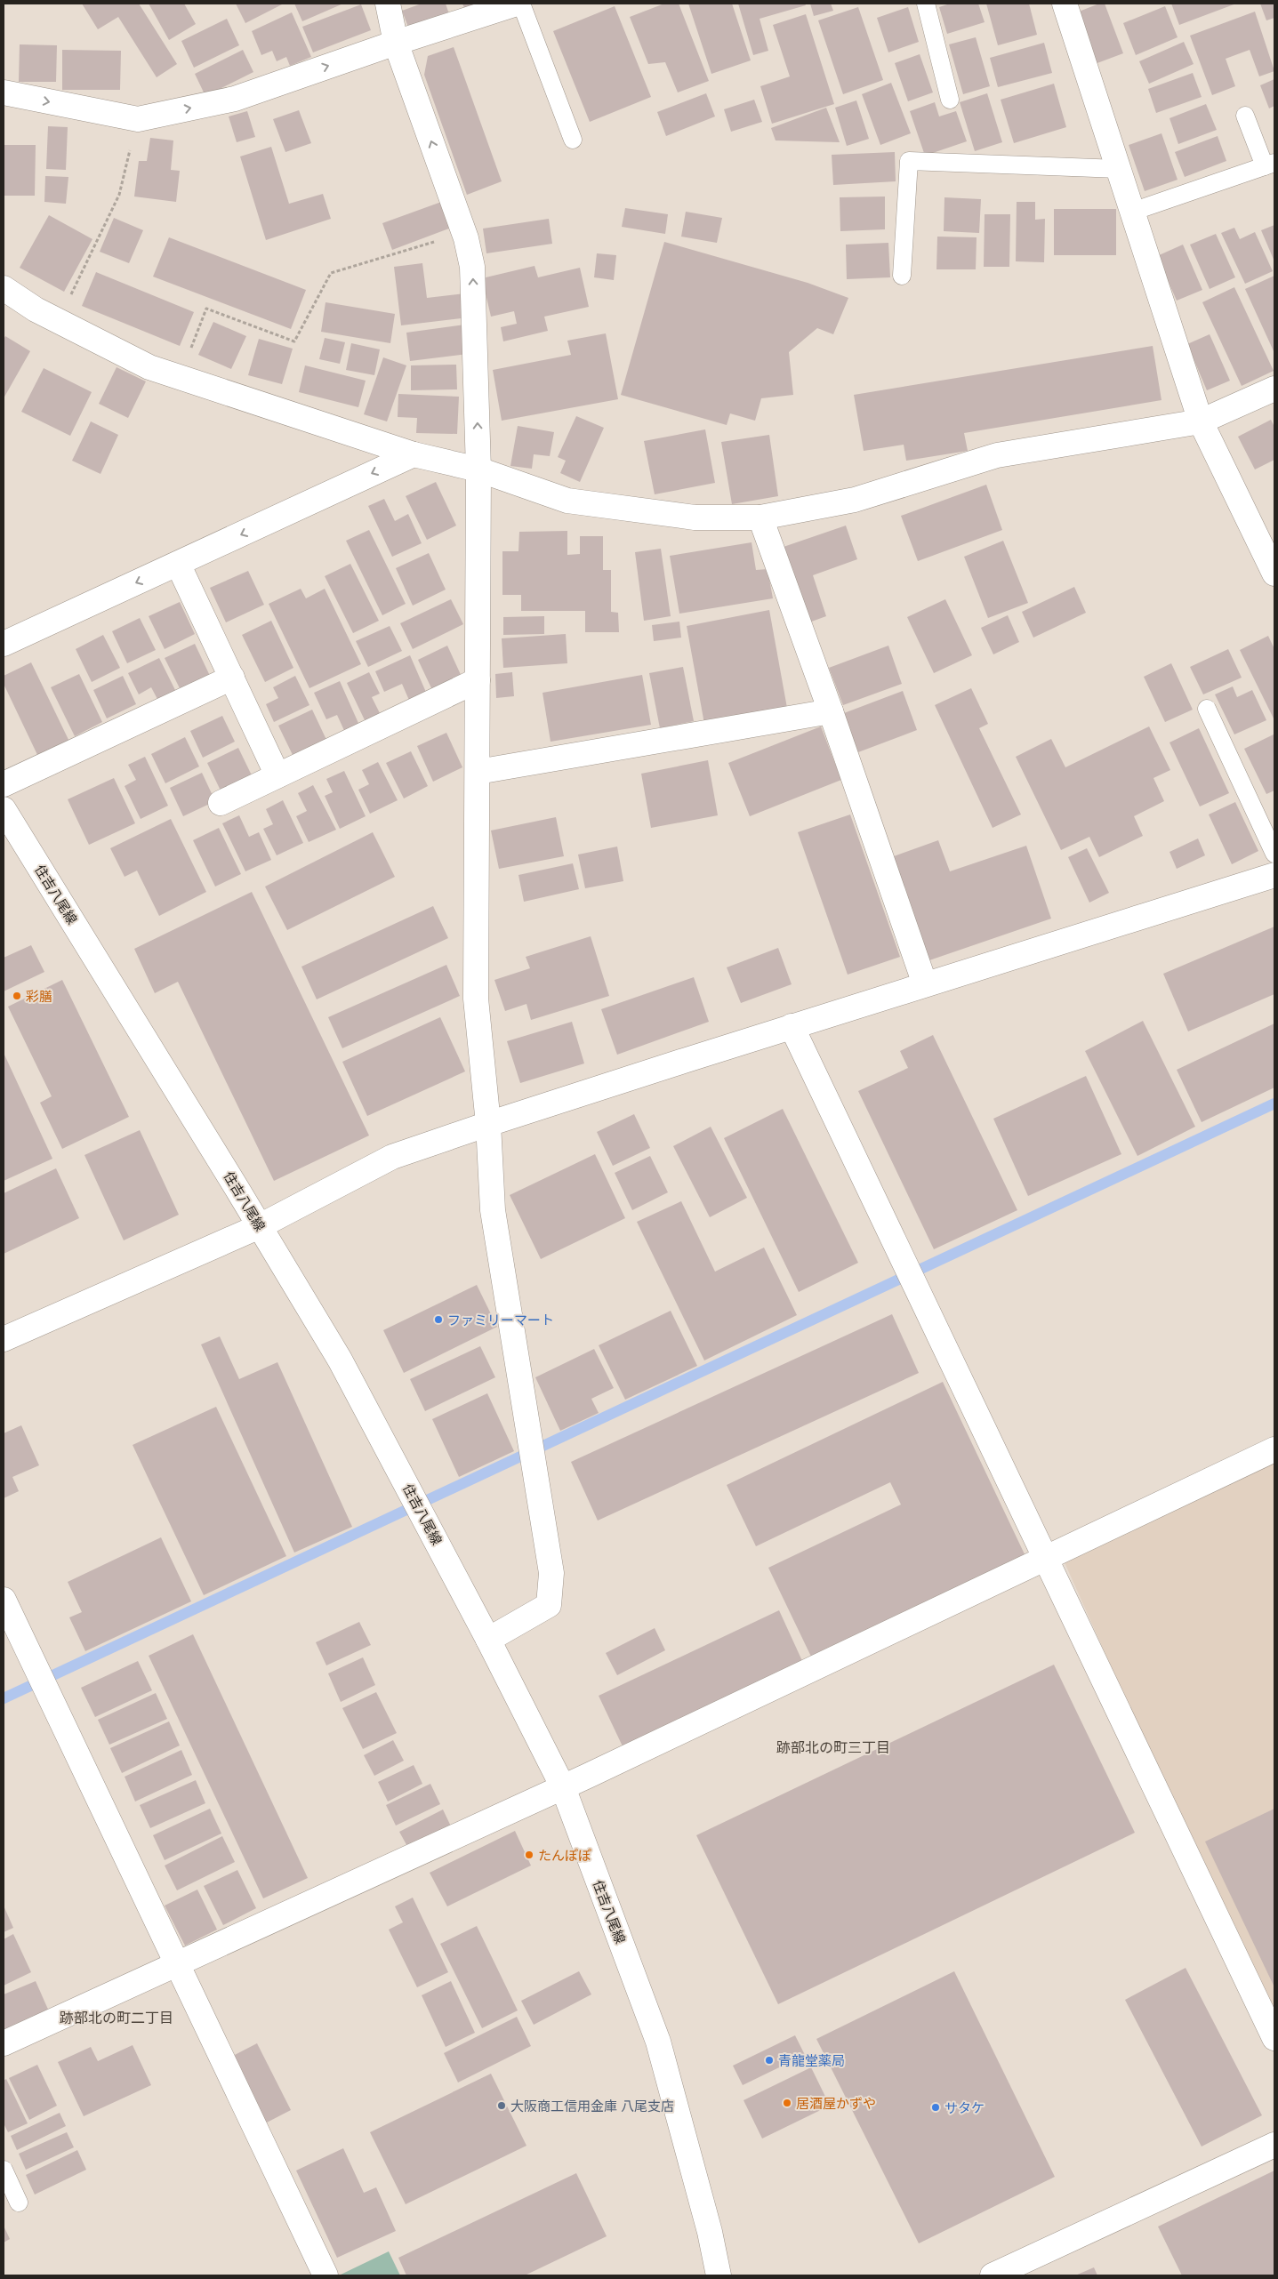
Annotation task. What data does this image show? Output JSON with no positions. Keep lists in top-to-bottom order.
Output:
{
  "streets": {
    "street": ["住吉八尾線"]
  },
  "districts": ["跡部北の町三丁目", "跡部北の町二丁目"],
  "places": [
    "彩膳",
    "ファミリーマート",
    "たんぽぽ",
    "青龍堂薬局",
    "居酒屋かずや",
    "大阪商工信用金庫 八尾支店",
    "サタケ"
  ]
}
